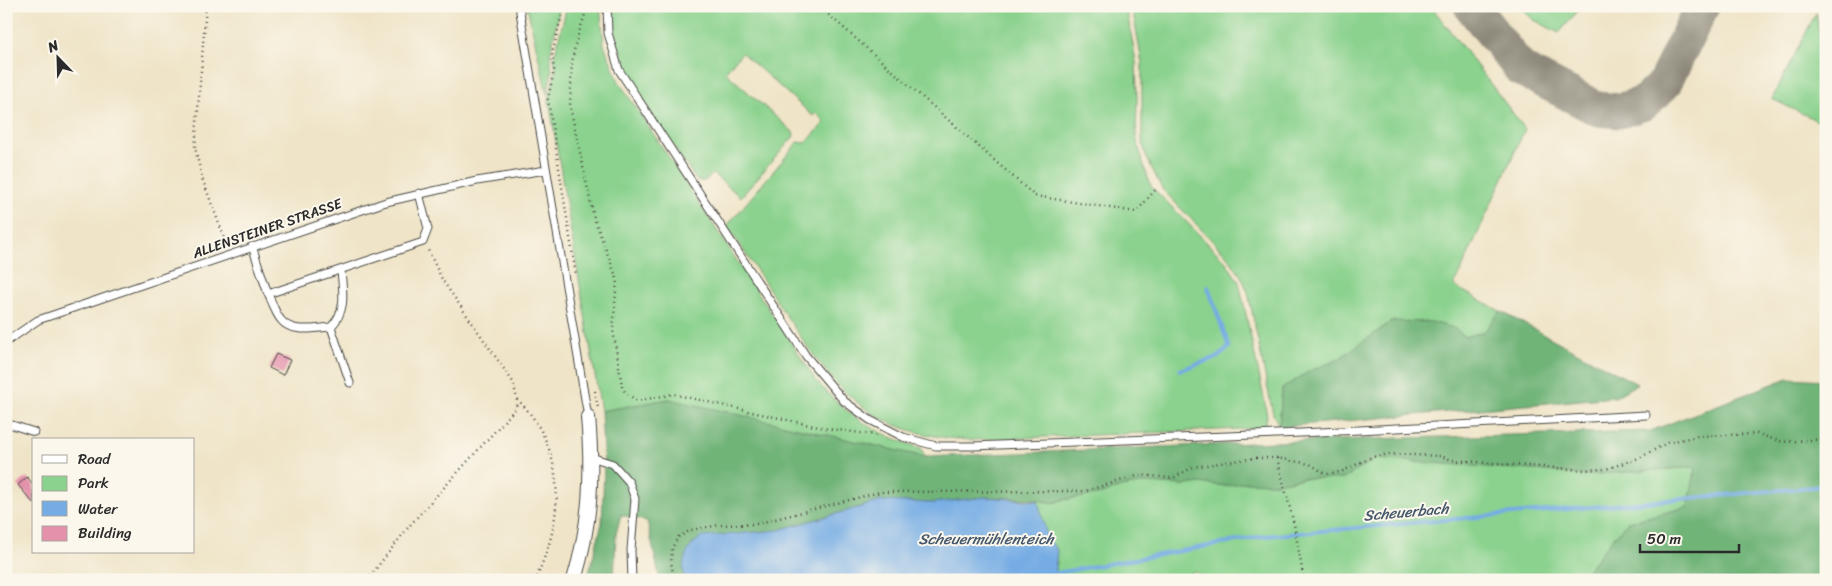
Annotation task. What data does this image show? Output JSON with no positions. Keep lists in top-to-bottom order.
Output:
{
  "streets": {
    "lane": ["ALLENSTEINER STRASSE"]
  },
  "water": ["Scheuerbach", "Scheuermühlenteich"],
  "legend": [
    "Road",
    "Park",
    "Water",
    "Building"
  ],
  "scale_bar": "50 m",
  "north": "top left"
}
